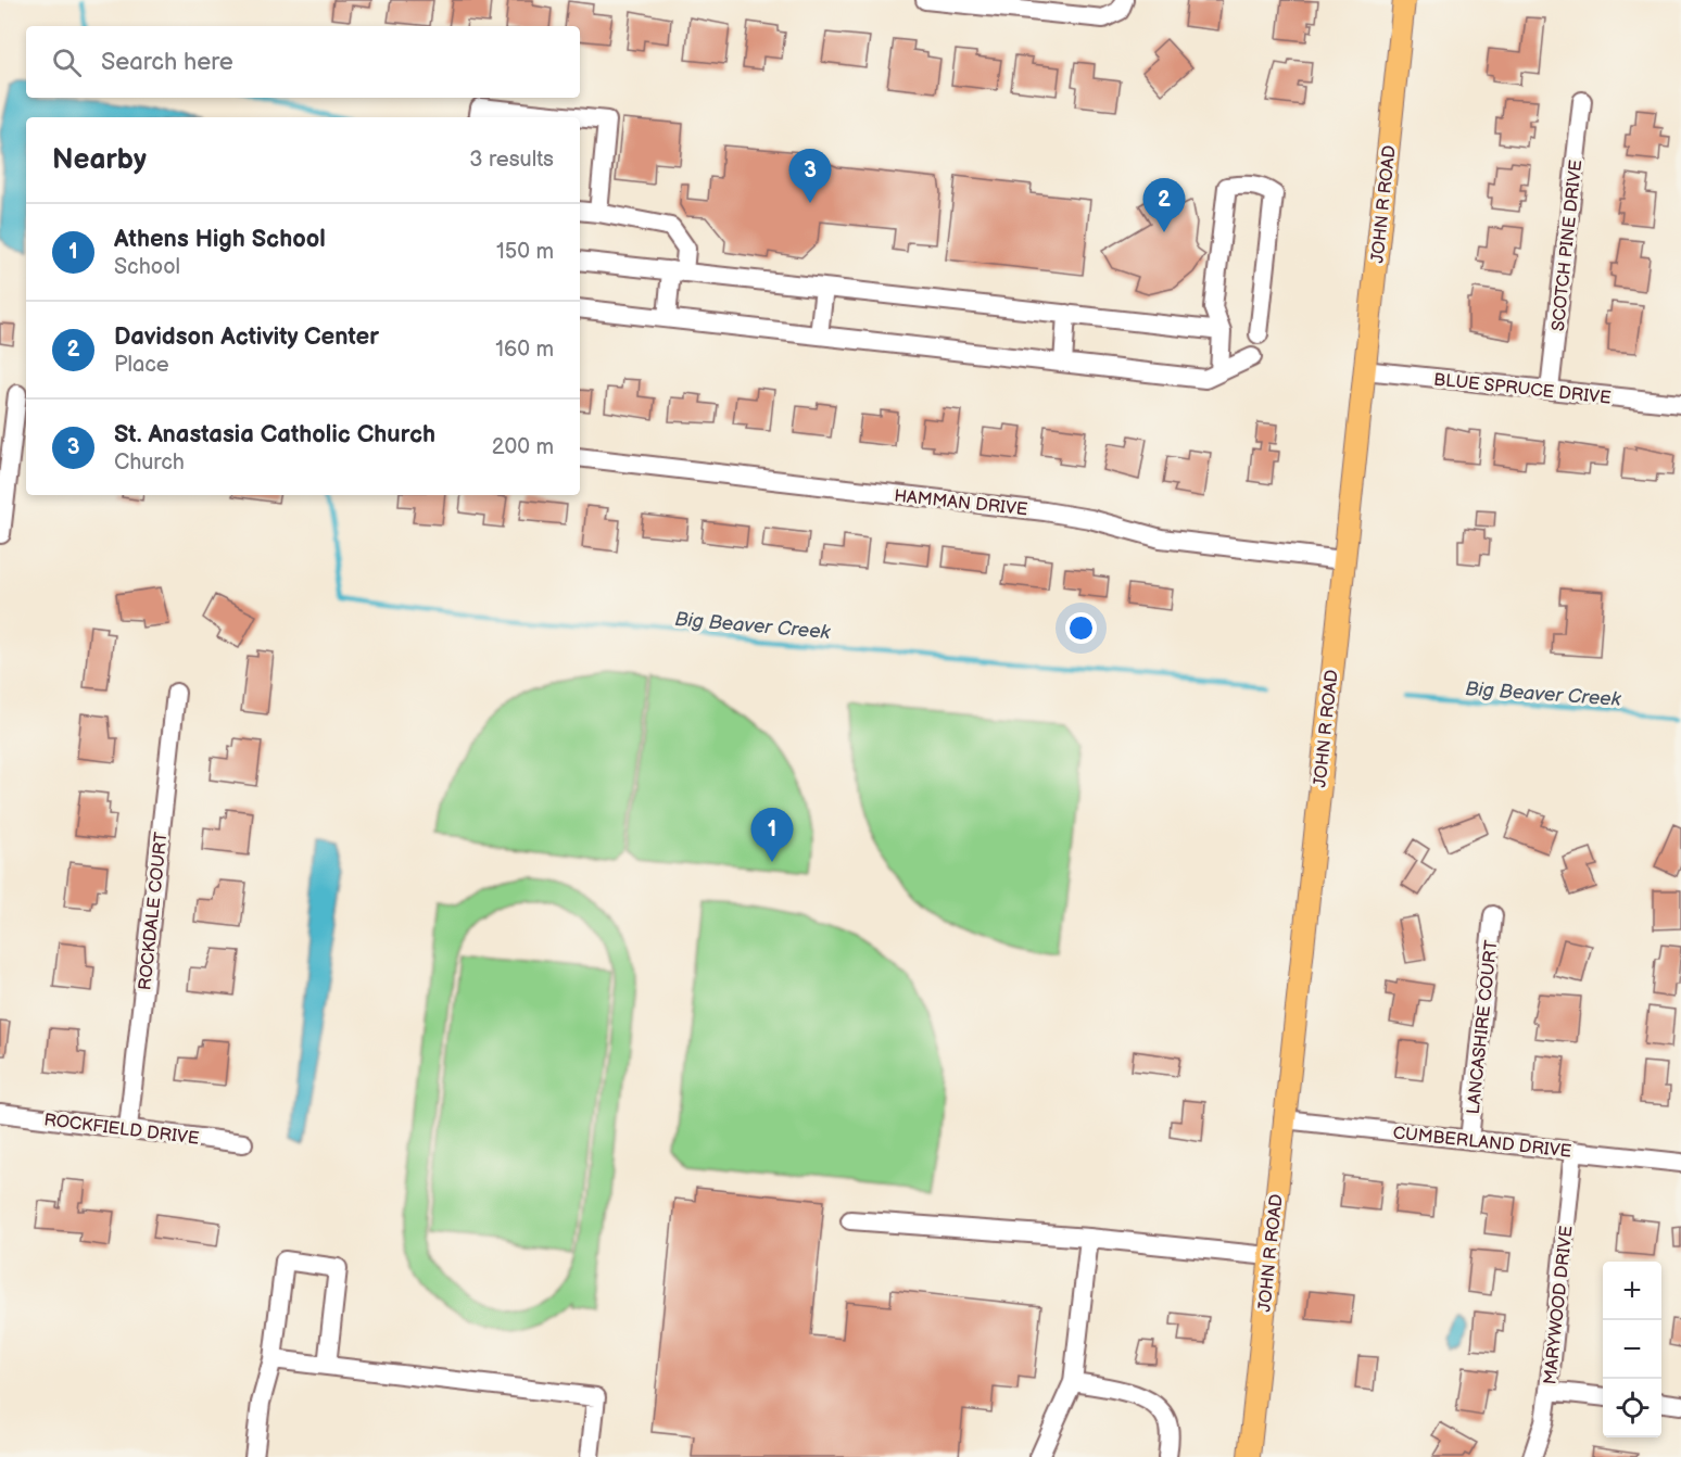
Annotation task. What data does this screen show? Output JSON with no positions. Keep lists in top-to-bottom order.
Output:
{
  "streets": {
    "main road": ["JOHN R ROAD"],
    "street": [
      "SCOTCH PINE DRIVE",
      "BLUE SPRUCE DRIVE",
      "HAMMAN DRIVE",
      "ROCKDALE COURT",
      "LANCASHIRE COURT",
      "ROCKFIELD DRIVE",
      "CUMBERLAND DRIVE",
      "MARYWOOD DRIVE"
    ]
  },
  "crossings": [
    ["JOHN R ROAD", "BLUE SPRUCE DRIVE"],
    ["JOHN R ROAD", "HAMMAN DRIVE"],
    ["JOHN R ROAD", "CUMBERLAND DRIVE"],
    ["SCOTCH PINE DRIVE", "BLUE SPRUCE DRIVE"],
    ["ROCKDALE COURT", "ROCKFIELD DRIVE"],
    ["LANCASHIRE COURT", "CUMBERLAND DRIVE"],
    ["CUMBERLAND DRIVE", "MARYWOOD DRIVE"]
  ],
  "water": ["Big Beaver Creek"],
  "page": {
    "search": "Search here",
    "heading": ["Nearby", "3 results"],
    "pins": ["3", "2", "1"],
    "list": [
      {
        "mark": "1",
        "name": "Athens High School",
        "note": "School",
        "value": "150 m"
      },
      {
        "mark": "2",
        "name": "Davidson Activity Center",
        "note": "Place",
        "value": "160 m"
      },
      {
        "mark": "3",
        "name": "St. Anastasia Catholic Church",
        "note": "Church",
        "value": "200 m"
      }
    ],
    "map_buttons": ["+", "−"]
  }
}
